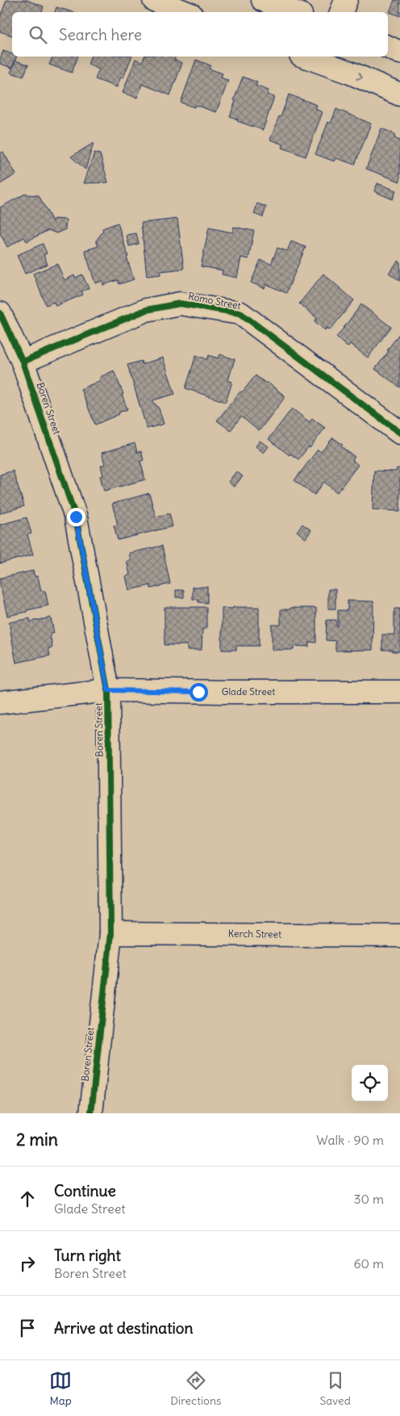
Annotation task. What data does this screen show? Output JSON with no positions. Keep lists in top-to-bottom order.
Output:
{
  "streets": {
    "street": [
      "Romo Street",
      "Boren Street",
      "Glade Street",
      "Kerch Street"
    ]
  },
  "crossings": [
    ["Romo Street", "Boren Street"],
    ["Boren Street", "Glade Street"],
    ["Boren Street", "Kerch Street"]
  ],
  "page": {
    "search": "Search here",
    "heading": ["2 min", "Walk · 90 m"],
    "list": [
      ["Continue", "Glade Street", "30 m"],
      ["Turn right", "Boren Street", "60 m"],
      "Arrive at destination"
    ],
    "nav": ["Map", "Directions", "Saved"]
  }
}
